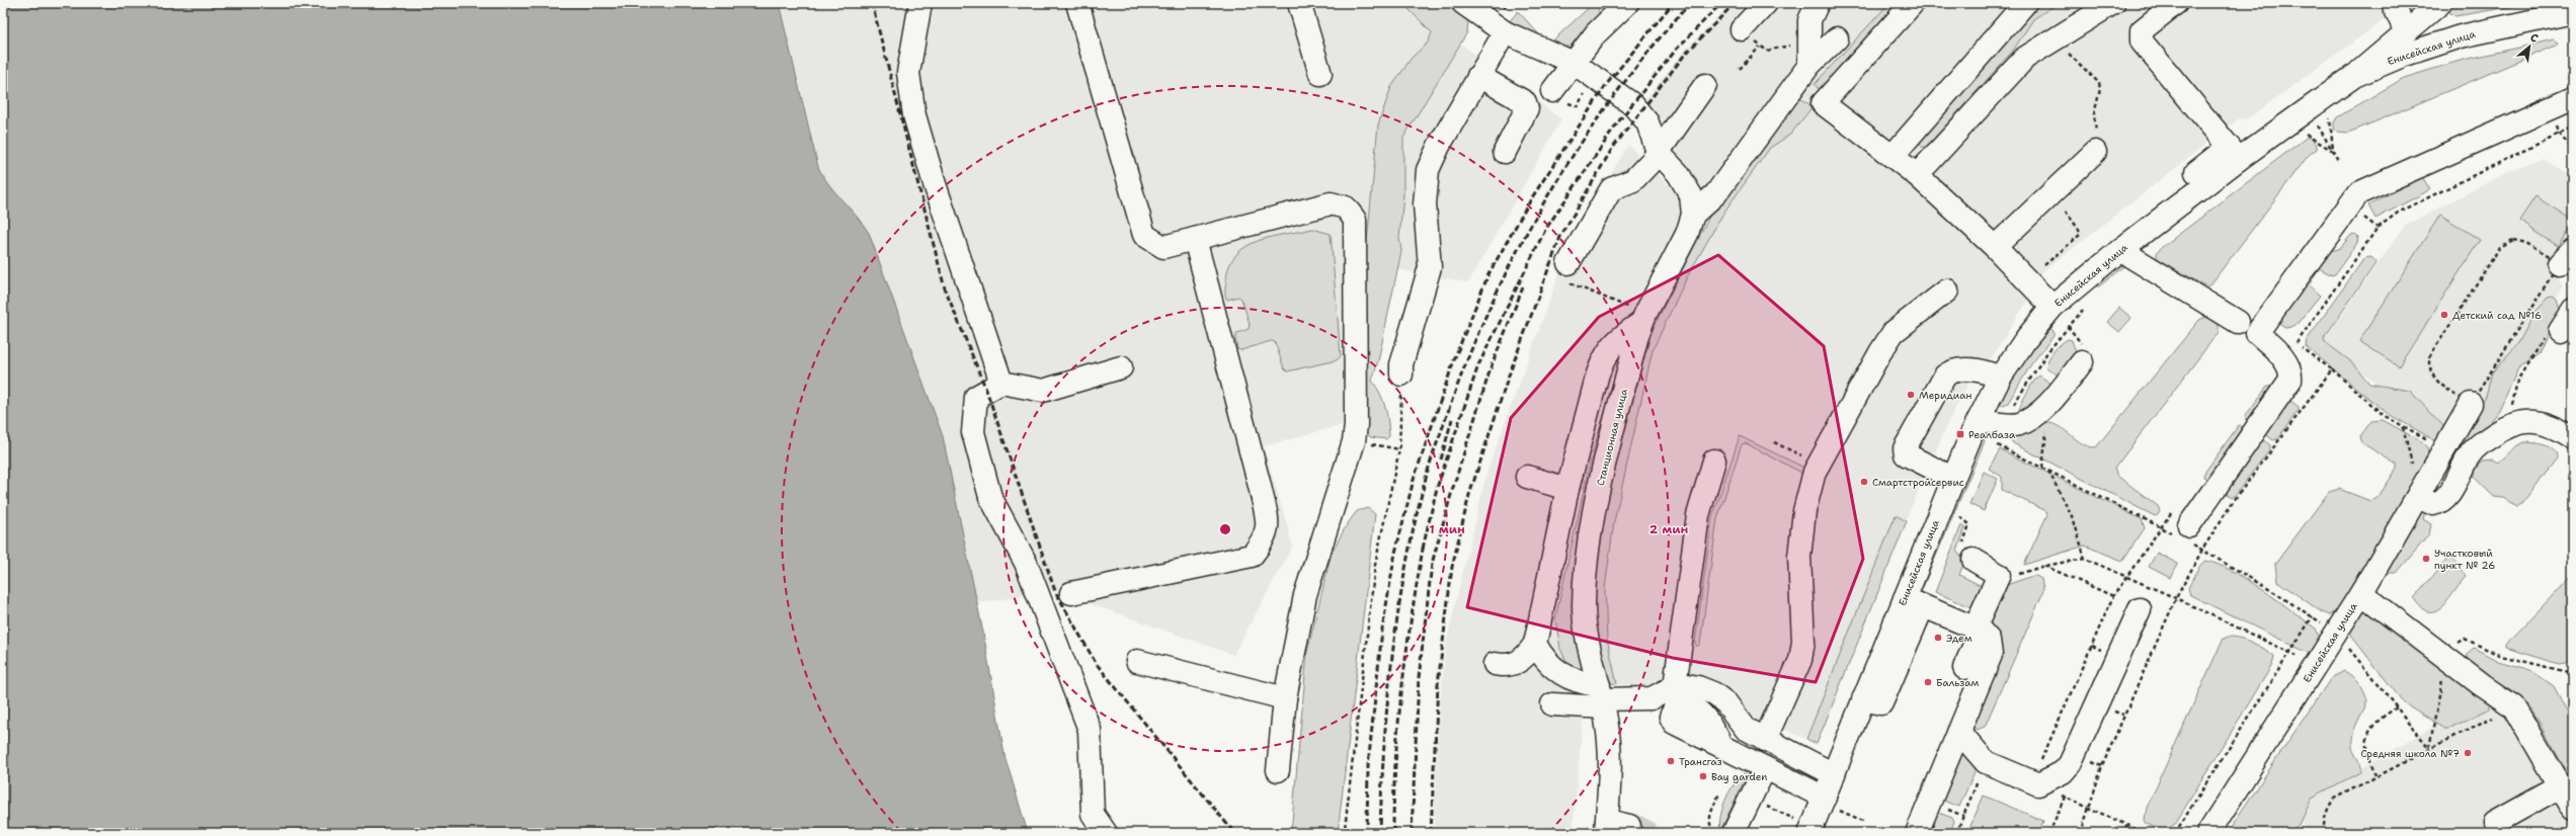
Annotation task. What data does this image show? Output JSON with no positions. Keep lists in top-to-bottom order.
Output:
{
  "streets": {
    "street": ["Енисейская улица", "Станционная улица"]
  },
  "places": {
    "other": [
      "Детский сад №16",
      "Меридиан",
      "Смартстройсервис",
      "Участковый пункт № 26",
      "Эдем",
      "Бальзам",
      "Средняя школа №7",
      "Трансгаз",
      "Bay garden"
    ],
    "transit": ["Реалбаза"]
  },
  "north": "top right",
  "rings": ["1 мин", "2 мин"]
}
